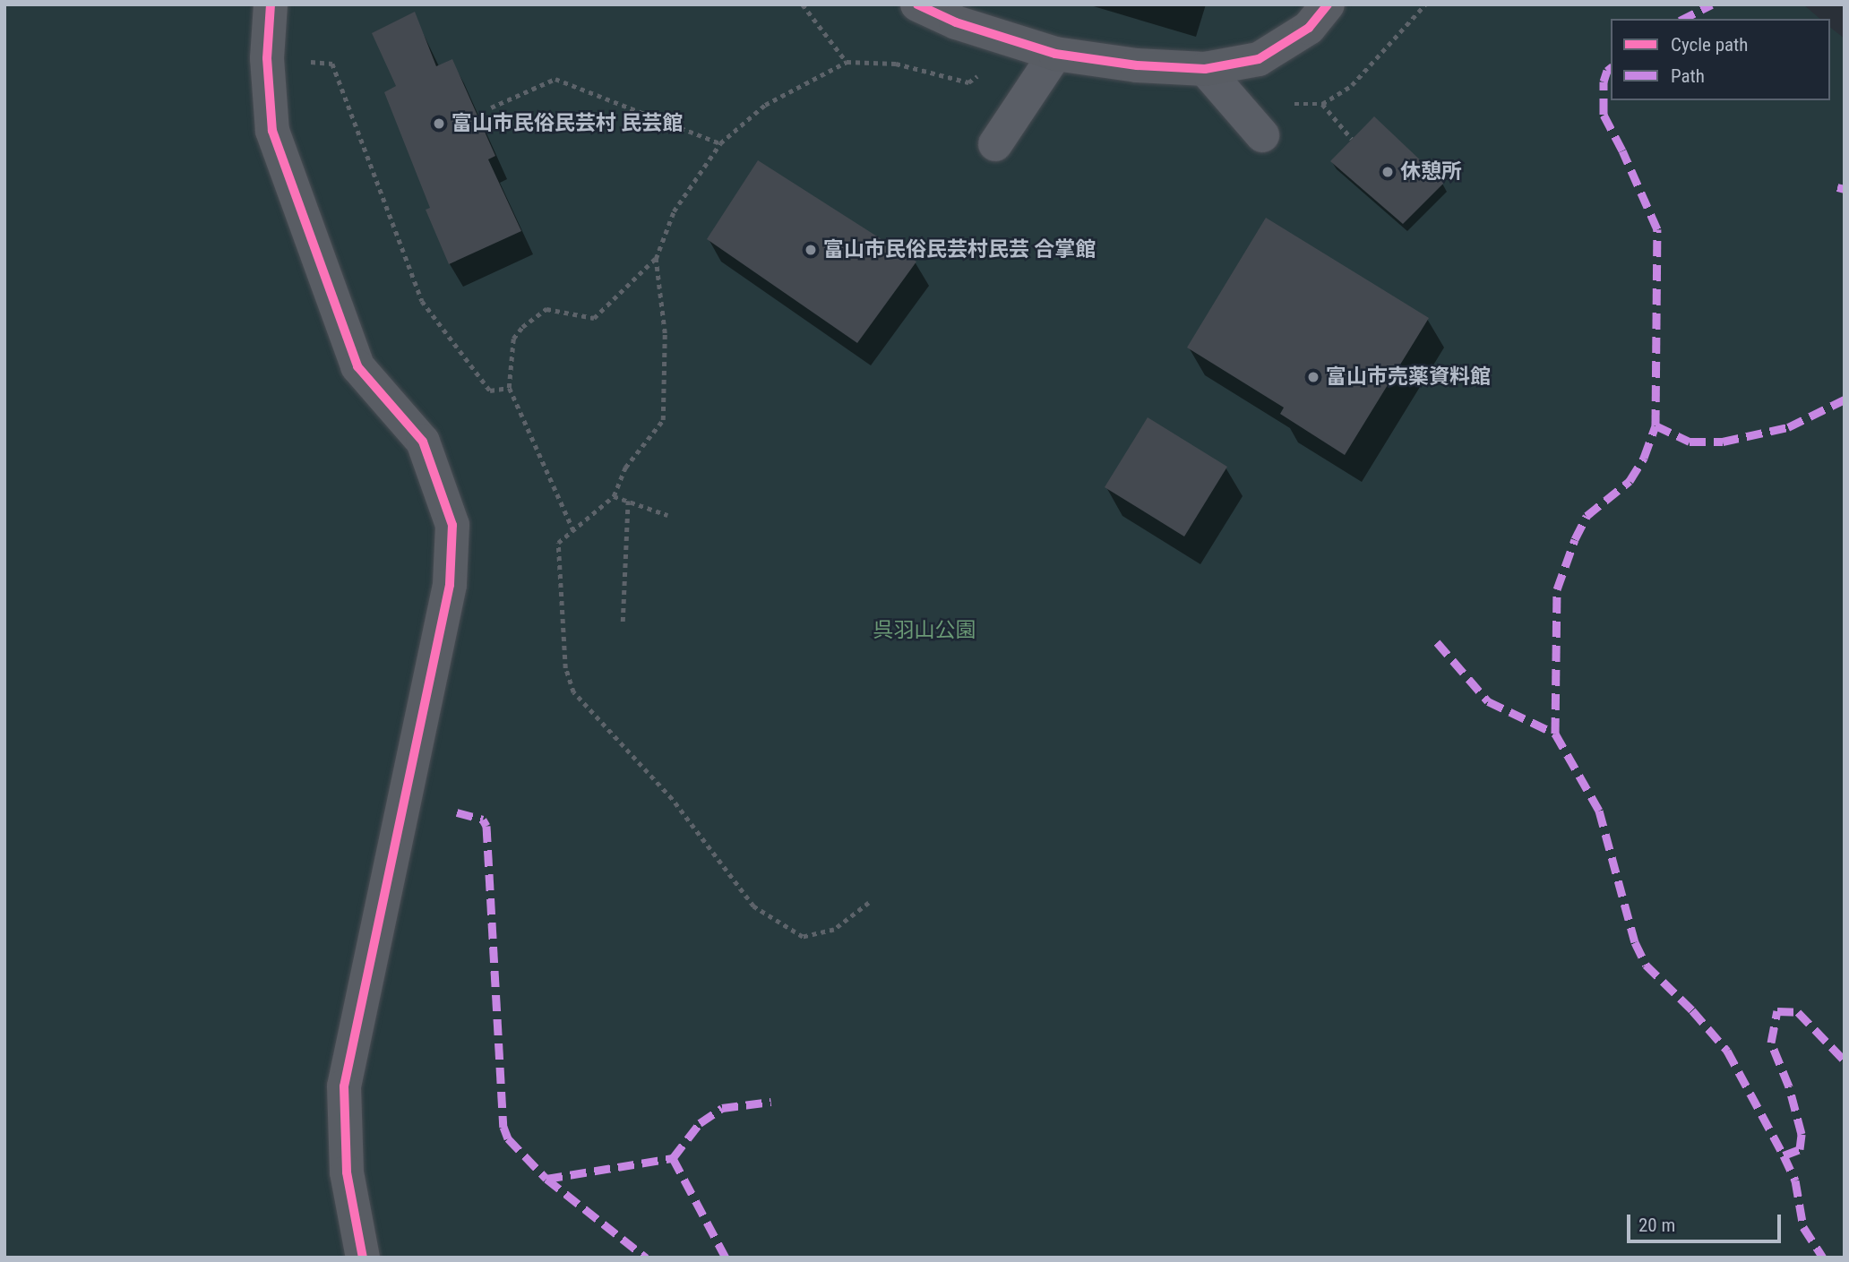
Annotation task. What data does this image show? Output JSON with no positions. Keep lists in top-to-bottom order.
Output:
{
  "parks": ["呉羽山公園"],
  "places": [
    "富山市民俗民芸村 民芸館",
    "休憩所",
    "富山市民俗民芸村民芸 合掌館",
    "富山市売薬資料館"
  ],
  "legend": ["Cycle path", "Path"],
  "scale_bar": "20 m"
}
